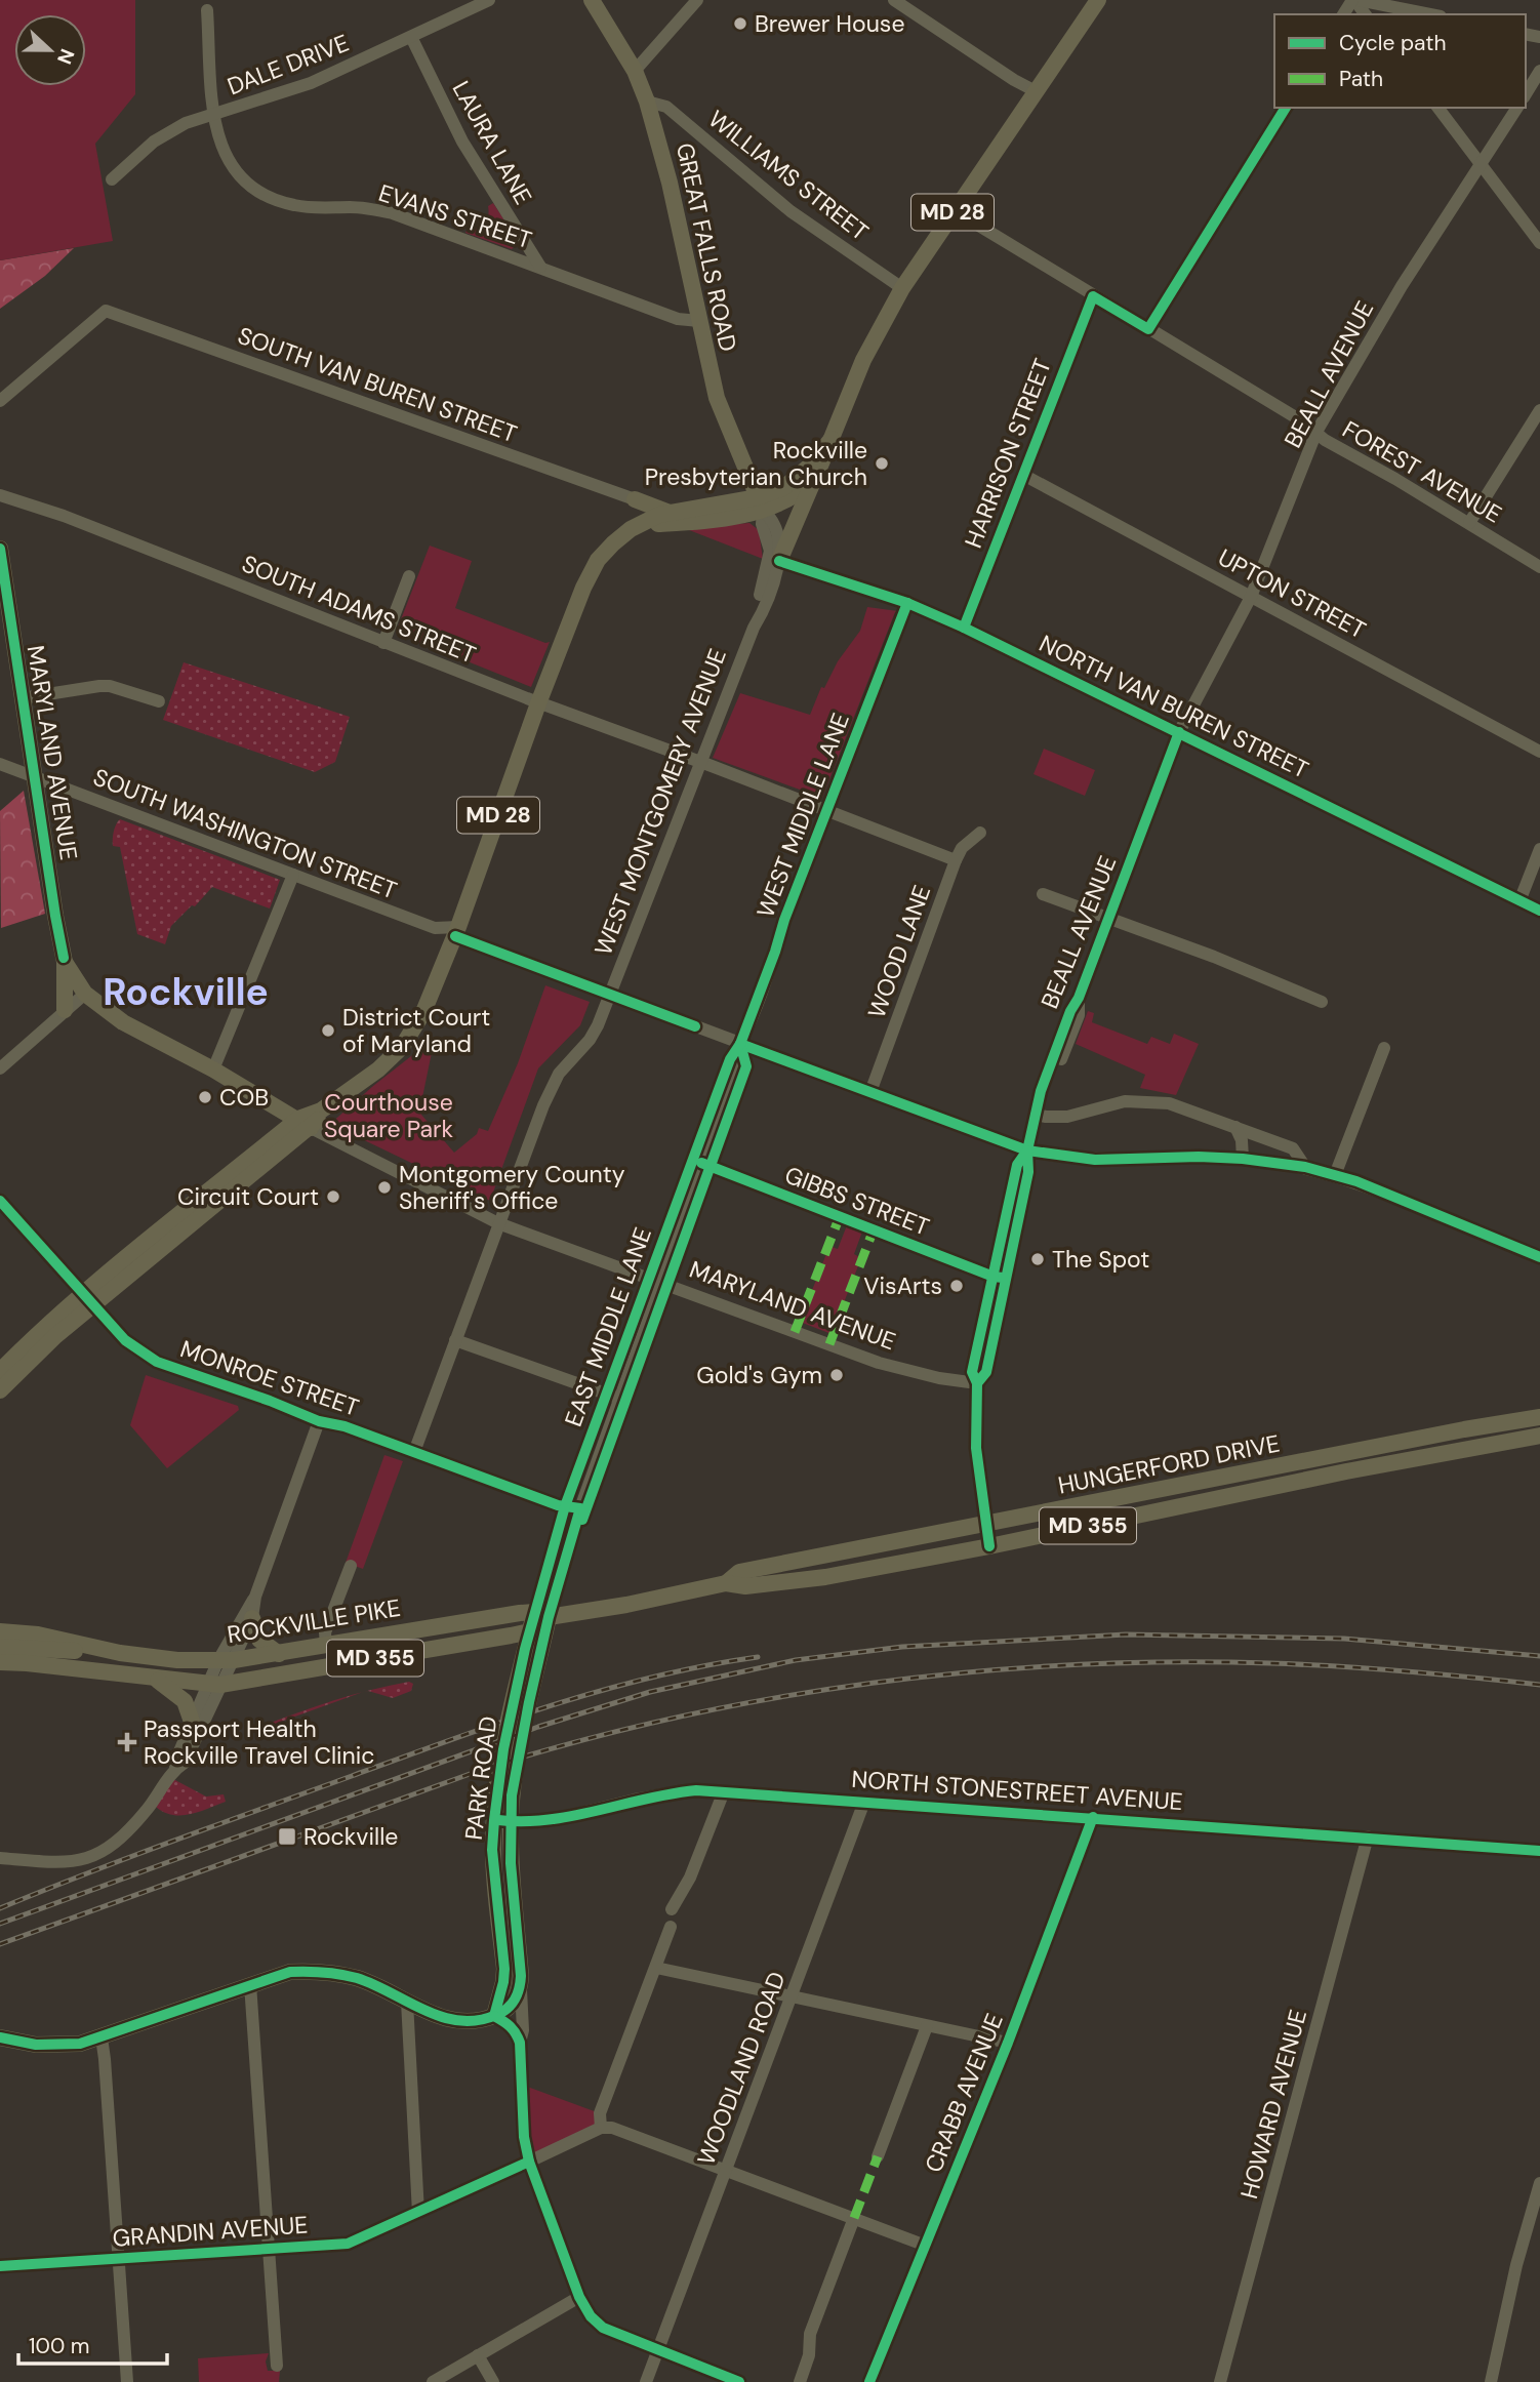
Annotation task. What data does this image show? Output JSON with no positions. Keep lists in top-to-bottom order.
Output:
{
  "streets": {
    "main road": [
      "MD 28",
      "GREAT FALLS ROAD",
      "MARYLAND AVENUE",
      "HUNGERFORD DRIVE",
      "MD 355",
      "ROCKVILLE PIKE",
      "PARK ROAD"
    ],
    "street": [
      "DALE DRIVE",
      "LAURA LANE",
      "WILLIAMS STREET",
      "EVANS STREET",
      "BEALL AVENUE",
      "SOUTH VAN BUREN STREET",
      "HARRISON STREET",
      "FOREST AVENUE",
      "UPTON STREET",
      "SOUTH ADAMS STREET",
      "NORTH VAN BUREN STREET",
      "WEST MONTGOMERY AVENUE",
      "WEST MIDDLE LANE",
      "SOUTH WASHINGTON STREET",
      "WOOD LANE",
      "GIBBS STREET",
      "EAST MIDDLE LANE",
      "MONROE STREET",
      "NORTH STONESTREET AVENUE",
      "WOODLAND ROAD",
      "CRABB AVENUE",
      "HOWARD AVENUE",
      "GRANDIN AVENUE"
    ]
  },
  "crossings": [
    ["DALE DRIVE", "LAURA LANE"],
    ["DALE DRIVE", "EVANS STREET"],
    ["LAURA LANE", "EVANS STREET"],
    ["WILLIAMS STREET", "MD 28"],
    ["WILLIAMS STREET", "GREAT FALLS ROAD"],
    ["MD 28", "GREAT FALLS ROAD"],
    ["MD 28", "FOREST AVENUE"],
    ["MD 28", "SOUTH ADAMS STREET"],
    ["MD 28", "MARYLAND AVENUE"],
    ["MD 28", "WEST MONTGOMERY AVENUE"],
    ["MD 28", "SOUTH WASHINGTON STREET"],
    ["MD 28", "MONROE STREET"],
    ["EVANS STREET", "GREAT FALLS ROAD"],
    ["GREAT FALLS ROAD", "WEST MONTGOMERY AVENUE"],
    ["BEALL AVENUE", "FOREST AVENUE"],
    ["BEALL AVENUE", "UPTON STREET"],
    ["BEALL AVENUE", "NORTH VAN BUREN STREET"],
    ["BEALL AVENUE", "MARYLAND AVENUE"],
    ["BEALL AVENUE", "SOUTH WASHINGTON STREET"],
    ["BEALL AVENUE", "GIBBS STREET"],
    ["BEALL AVENUE", "HUNGERFORD DRIVE"],
    ["HARRISON STREET", "FOREST AVENUE"],
    ["HARRISON STREET", "UPTON STREET"],
    ["HARRISON STREET", "NORTH VAN BUREN STREET"],
    ["SOUTH ADAMS STREET", "WEST MONTGOMERY AVENUE"],
    ["SOUTH ADAMS STREET", "WEST MIDDLE LANE"],
    ["SOUTH ADAMS STREET", "WOOD LANE"],
    ["NORTH VAN BUREN STREET", "WEST MONTGOMERY AVENUE"],
    ["NORTH VAN BUREN STREET", "WEST MIDDLE LANE"],
    ["MARYLAND AVENUE", "WEST MONTGOMERY AVENUE"],
    ["MARYLAND AVENUE", "SOUTH WASHINGTON STREET"],
    ["MARYLAND AVENUE", "EAST MIDDLE LANE"],
    ["WEST MONTGOMERY AVENUE", "SOUTH WASHINGTON STREET"],
    ["WEST MONTGOMERY AVENUE", "MONROE STREET"],
    ["WEST MIDDLE LANE", "SOUTH WASHINGTON STREET"],
    ["WEST MIDDLE LANE", "EAST MIDDLE LANE"],
    ["SOUTH WASHINGTON STREET", "WOOD LANE"],
    ["SOUTH WASHINGTON STREET", "EAST MIDDLE LANE"],
    ["GIBBS STREET", "EAST MIDDLE LANE"],
    ["EAST MIDDLE LANE", "MONROE STREET"],
    ["EAST MIDDLE LANE", "HUNGERFORD DRIVE"],
    ["EAST MIDDLE LANE", "ROCKVILLE PIKE"],
    ["EAST MIDDLE LANE", "PARK ROAD"],
    ["HUNGERFORD DRIVE", "ROCKVILLE PIKE"],
    ["HUNGERFORD DRIVE", "PARK ROAD"],
    ["ROCKVILLE PIKE", "PARK ROAD"],
    ["PARK ROAD", "NORTH STONESTREET AVENUE"],
    ["NORTH STONESTREET AVENUE", "WOODLAND ROAD"],
    ["NORTH STONESTREET AVENUE", "CRABB AVENUE"],
    ["NORTH STONESTREET AVENUE", "HOWARD AVENUE"]
  ],
  "districts": ["Rockville"],
  "parks": ["Courthouse Square Park"],
  "places": {
    "other": [
      "Brewer House",
      "Rockville Presbyterian Church",
      "District Court of Maryland",
      "COB",
      "Montgomery County Sheriff's Office",
      "Circuit Court",
      "The Spot",
      "VisArts",
      "Gold's Gym"
    ],
    "health": ["Passport Health Rockville Travel Clinic"],
    "transit": ["Rockville"]
  },
  "legend": ["Cycle path", "Path"],
  "scale_bar": "100 m",
  "north": "right"
}
